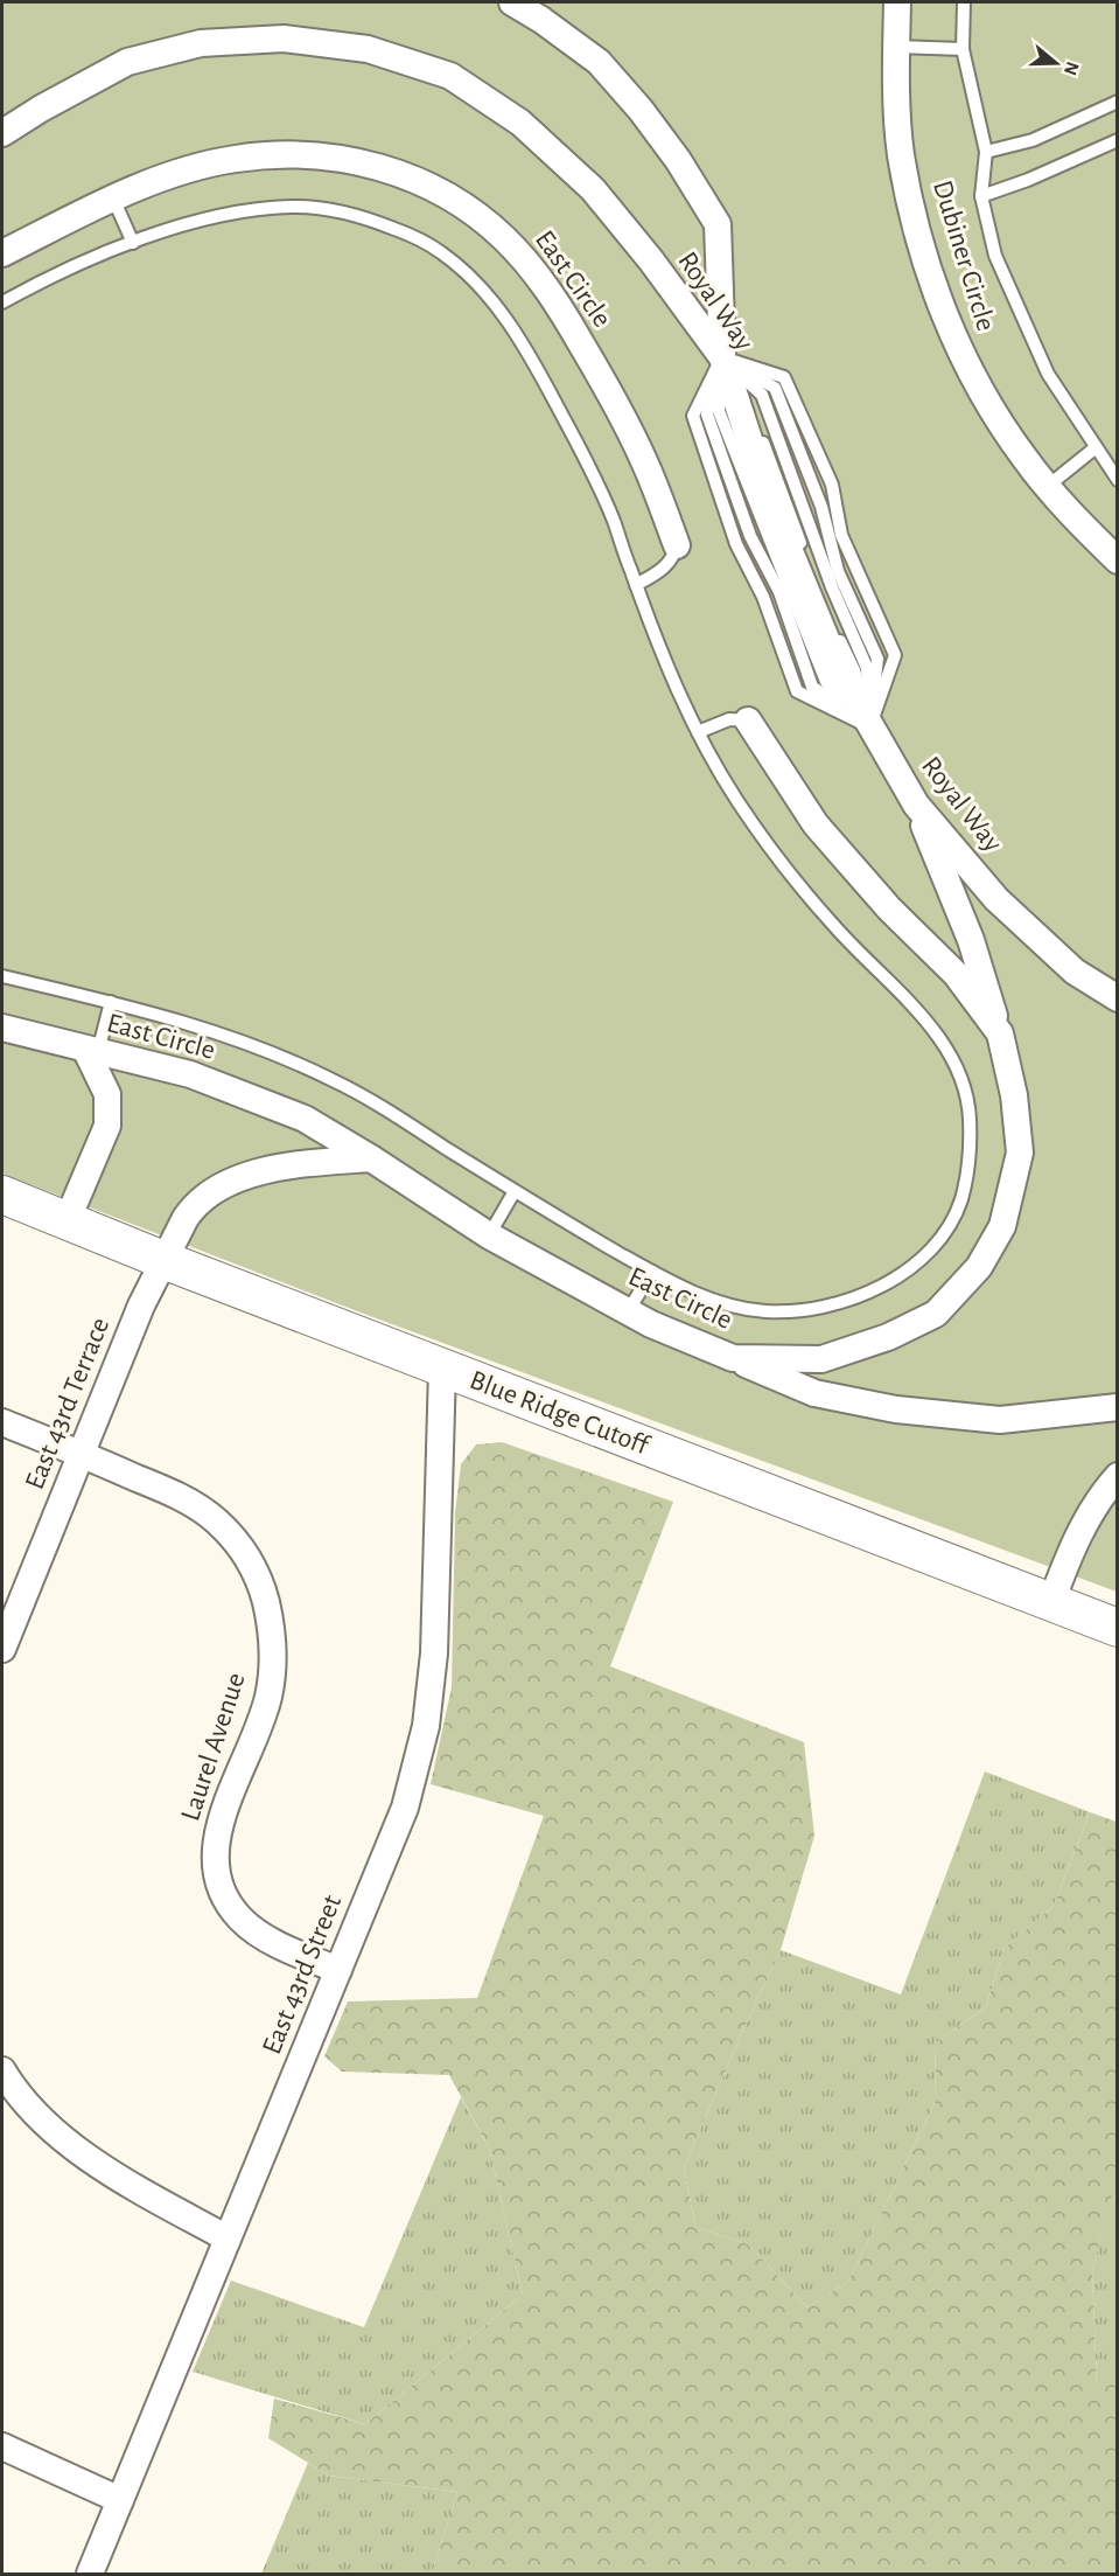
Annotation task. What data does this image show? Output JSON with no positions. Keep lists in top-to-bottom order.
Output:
{
  "streets": {
    "main road": ["Blue Ridge Cutoff"],
    "street": [
      "Dubiner Circle",
      "East Circle",
      "Royal Way",
      "East 43rd Terrace",
      "Laurel Avenue",
      "East 43rd Street"
    ]
  },
  "crossings": [
    ["East Circle", "Royal Way"],
    ["East Circle", "Blue Ridge Cutoff"],
    ["East 43rd Terrace", "Blue Ridge Cutoff"],
    ["East 43rd Terrace", "Laurel Avenue"],
    ["Blue Ridge Cutoff", "East 43rd Street"],
    ["Laurel Avenue", "East 43rd Street"]
  ],
  "north": "right"
}
